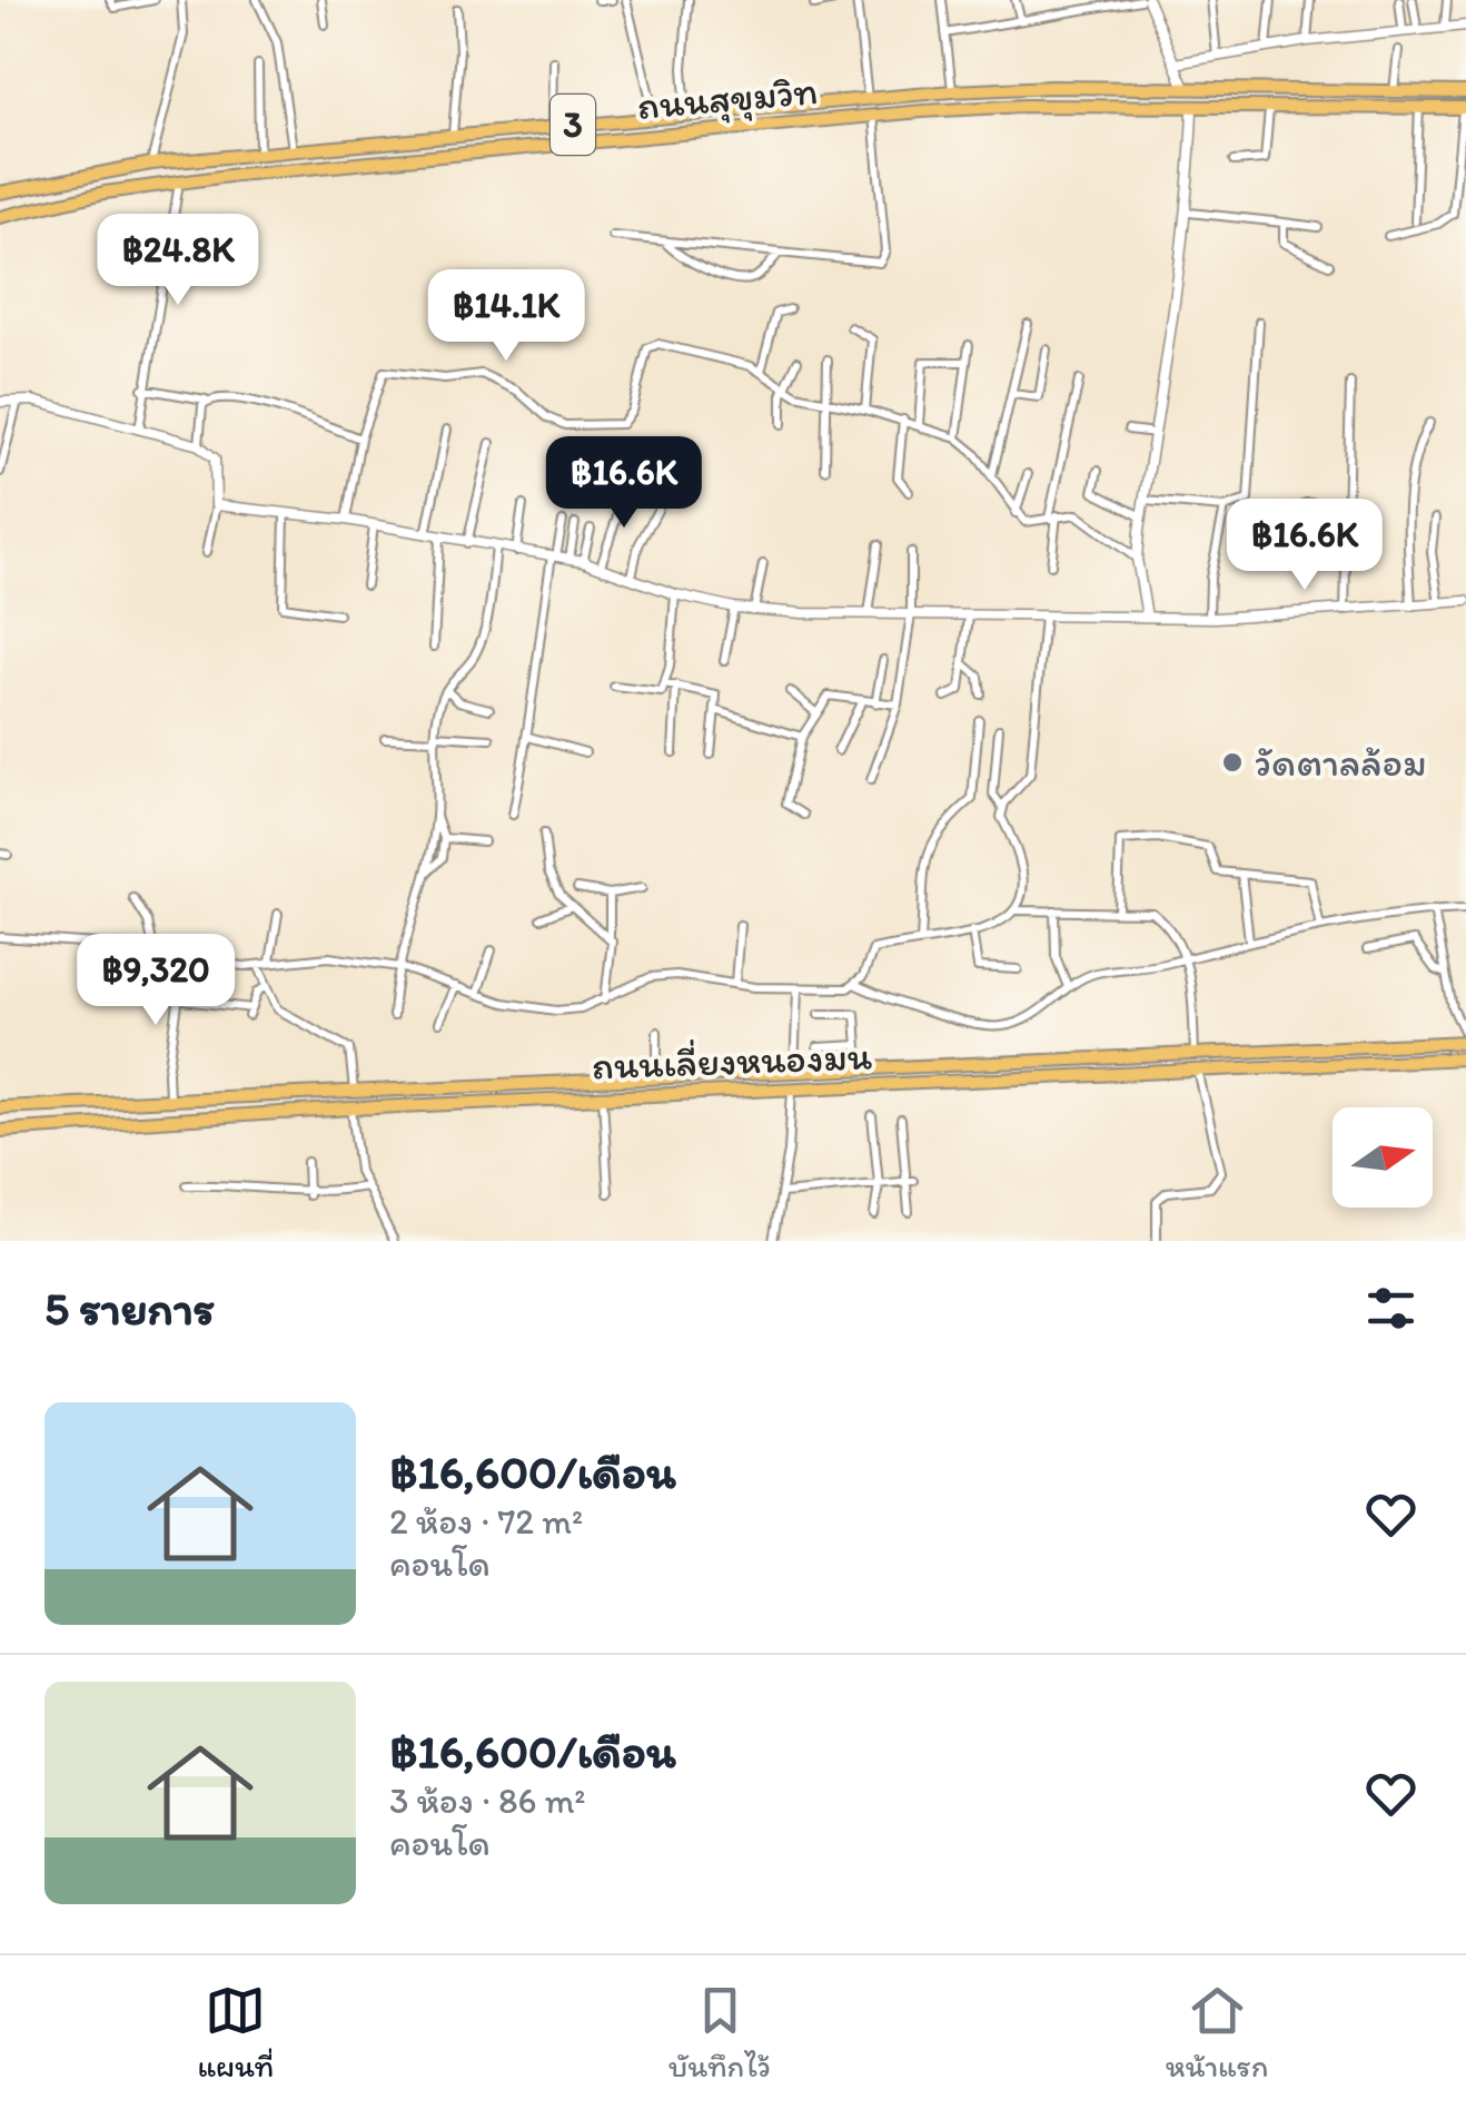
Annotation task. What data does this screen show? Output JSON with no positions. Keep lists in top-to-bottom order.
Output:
{
  "streets": {
    "main road": ["ถนนสุขุมวิท", "3", "ถนนเลี่ยงหนองมน"]
  },
  "places": ["วัดตาลล้อม"],
  "north": "right",
  "page": {
    "price": [
      "฿24.8K",
      "฿14.1K",
      "฿16.6K",
      "฿16.6K",
      "฿9,320"
    ],
    "heading": "5 รายการ",
    "list": [
      {
        "name": "฿16,600/เดือน",
        "note": "2 ห้อง · 72 m² · คอนโด"
      },
      {
        "name": "฿16,600/เดือน",
        "note": "3 ห้อง · 86 m² · คอนโด"
      }
    ],
    "tabs": ["แผนที่", "บันทึกไว้", "หน้าแรก"]
  }
}
